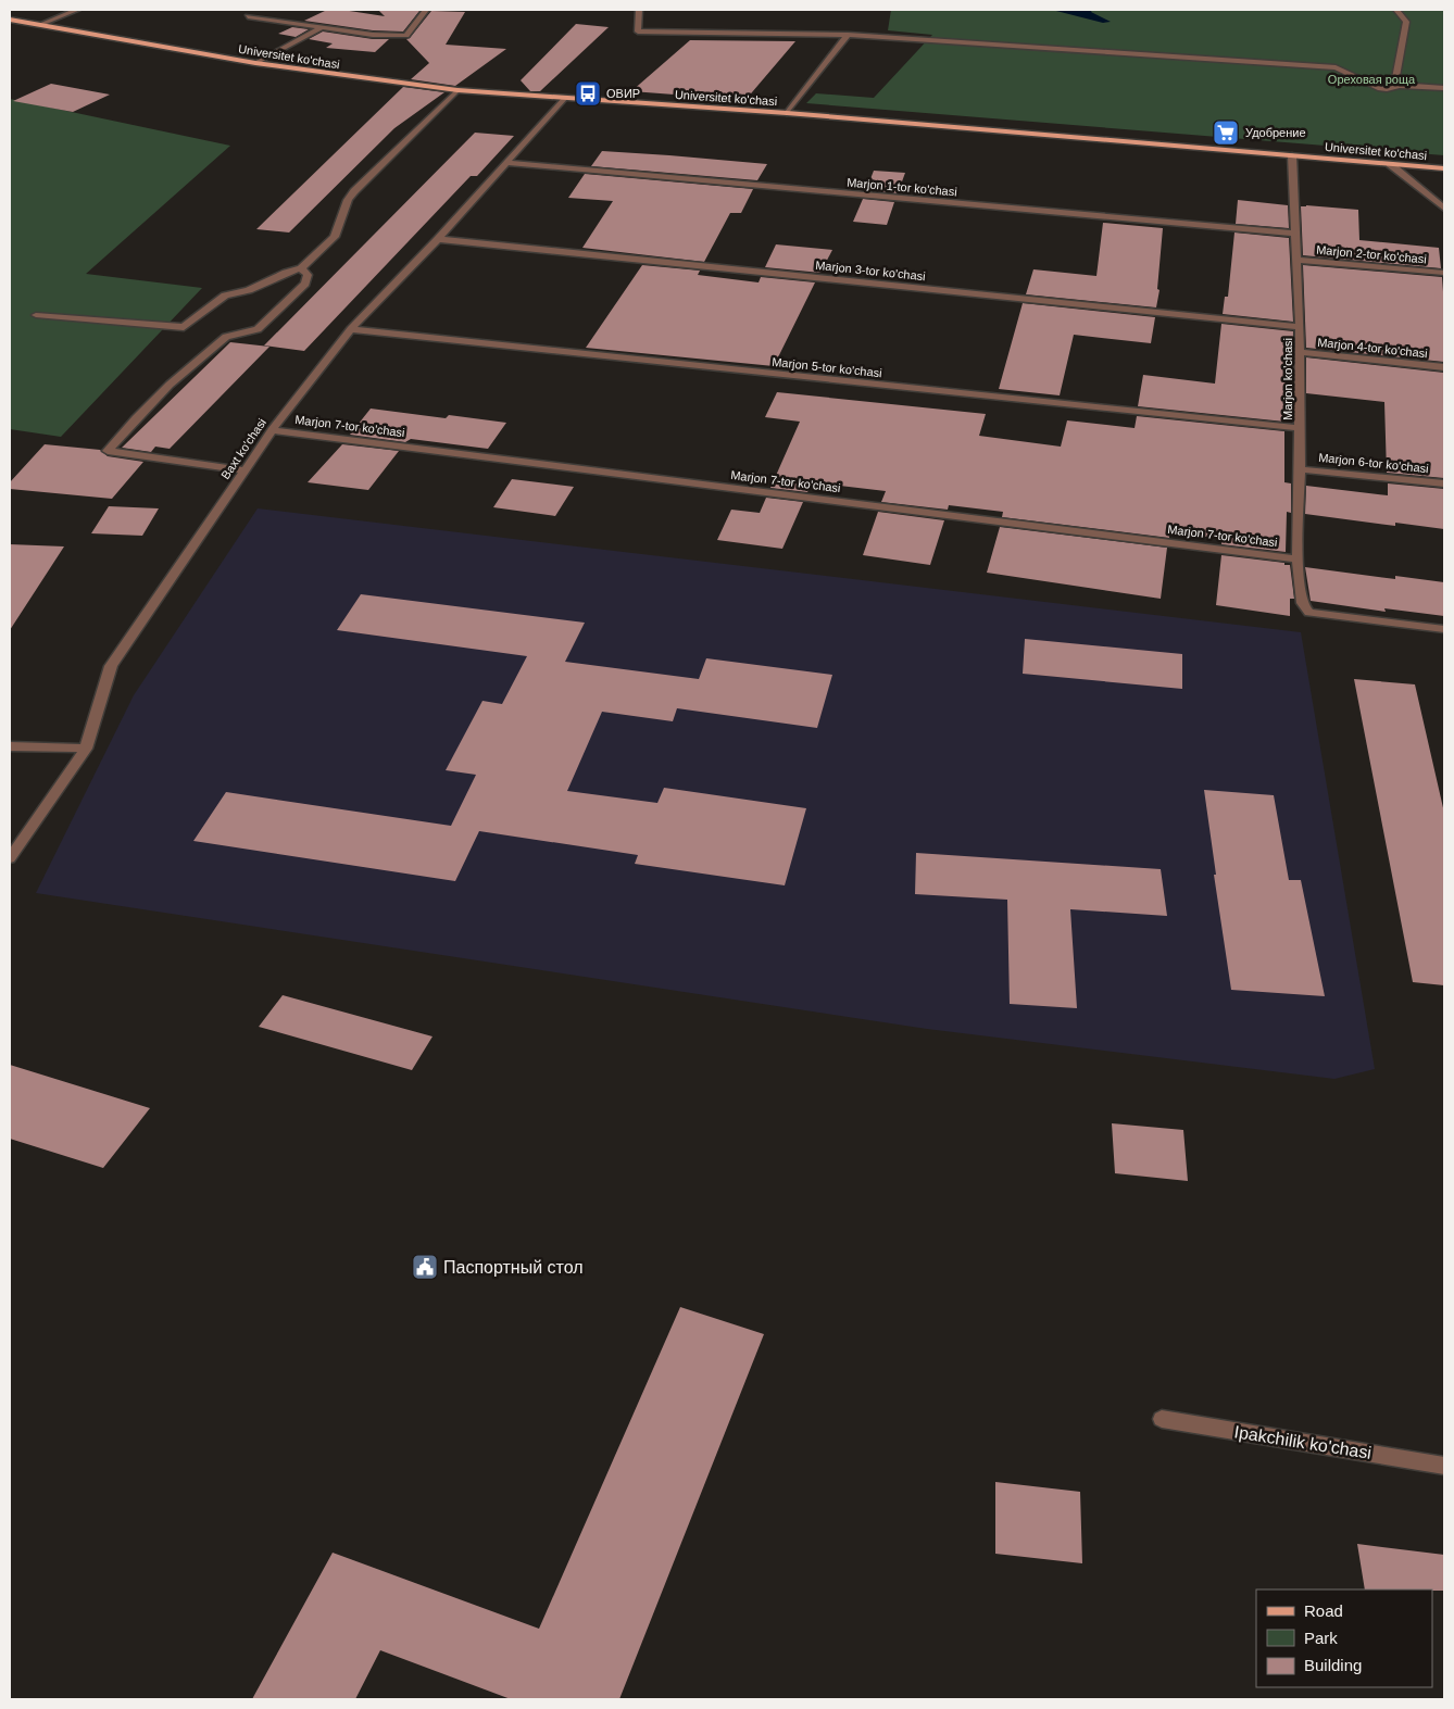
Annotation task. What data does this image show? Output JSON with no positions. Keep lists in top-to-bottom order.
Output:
{
  "streets": {
    "main road": ["Universitet ko'chasi"],
    "street": [
      "Marjon 1-tor ko'chasi",
      "Marjon 2-tor ko'chasi",
      "Marjon 3-tor ko'chasi",
      "Marjon 4-tor ko'chasi",
      "Marjon 5-tor ko'chasi",
      "Marjon ko'chasi",
      "Marjon 7-tor ko'chasi",
      "Baxt ko'chasi",
      "Marjon 6-tor ko'chasi",
      "Ipakchilik ko'chasi"
    ]
  },
  "crossings": [
    ["Universitet ko'chasi", "Marjon ko'chasi"],
    ["Universitet ko'chasi", "Baxt ko'chasi"],
    ["Marjon 1-tor ko'chasi", "Marjon ko'chasi"],
    ["Marjon 1-tor ko'chasi", "Baxt ko'chasi"],
    ["Marjon 2-tor ko'chasi", "Marjon ko'chasi"],
    ["Marjon 3-tor ko'chasi", "Marjon ko'chasi"],
    ["Marjon 3-tor ko'chasi", "Baxt ko'chasi"],
    ["Marjon 4-tor ko'chasi", "Marjon ko'chasi"],
    ["Marjon 5-tor ko'chasi", "Marjon ko'chasi"],
    ["Marjon 5-tor ko'chasi", "Baxt ko'chasi"],
    ["Marjon ko'chasi", "Marjon 7-tor ko'chasi"],
    ["Marjon ko'chasi", "Marjon 6-tor ko'chasi"],
    ["Marjon 7-tor ko'chasi", "Baxt ko'chasi"]
  ],
  "parks": ["Ореховая роща"],
  "places": {
    "bus stop": ["ОВИР"],
    "supermarket": ["Удобрение"],
    "public building": ["Паспортный стол"]
  },
  "legend": ["Road", "Park", "Building"]
}
